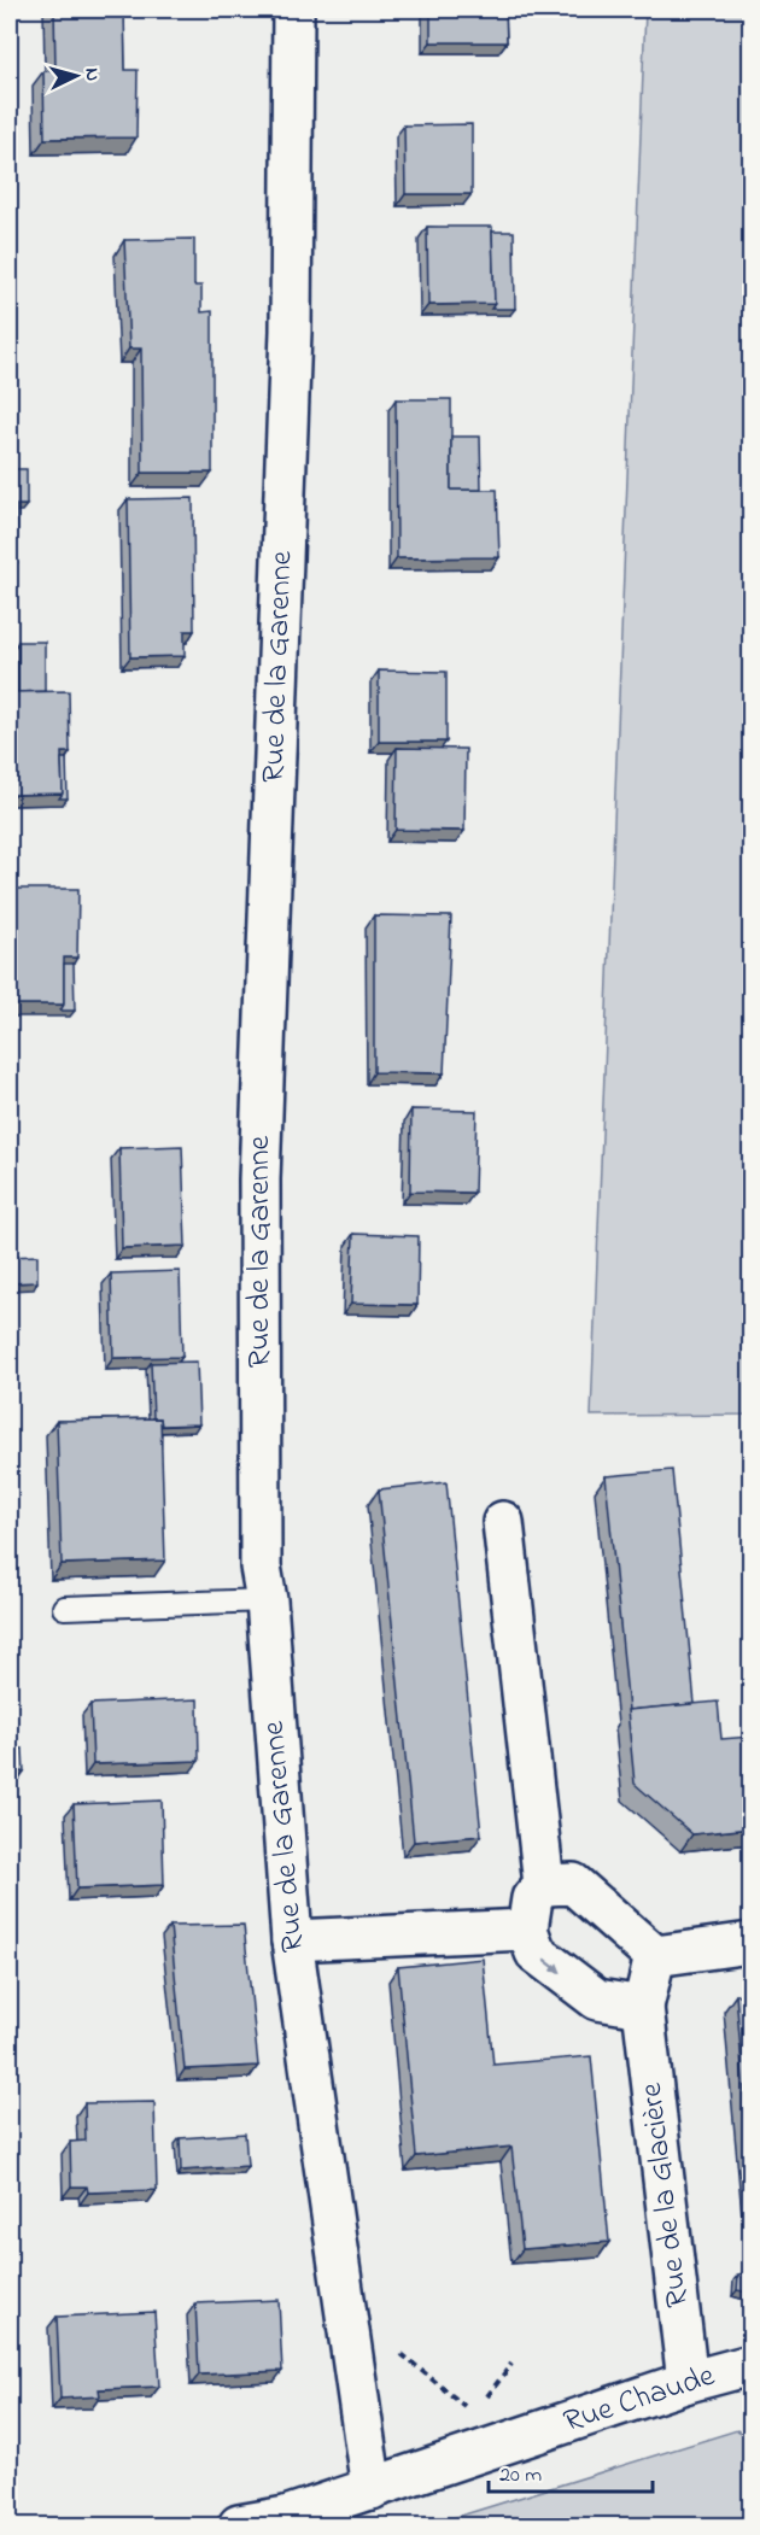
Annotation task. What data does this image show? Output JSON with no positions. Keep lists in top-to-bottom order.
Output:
{
  "streets": {
    "street": ["Rue de la Garenne", "Rue de la Glacière", "Rue Chaude"]
  },
  "crossings": [
    ["Rue de la Garenne", "Rue Chaude"],
    ["Rue de la Glacière", "Rue Chaude"]
  ],
  "scale_bar": "20 m",
  "north": "right"
}
